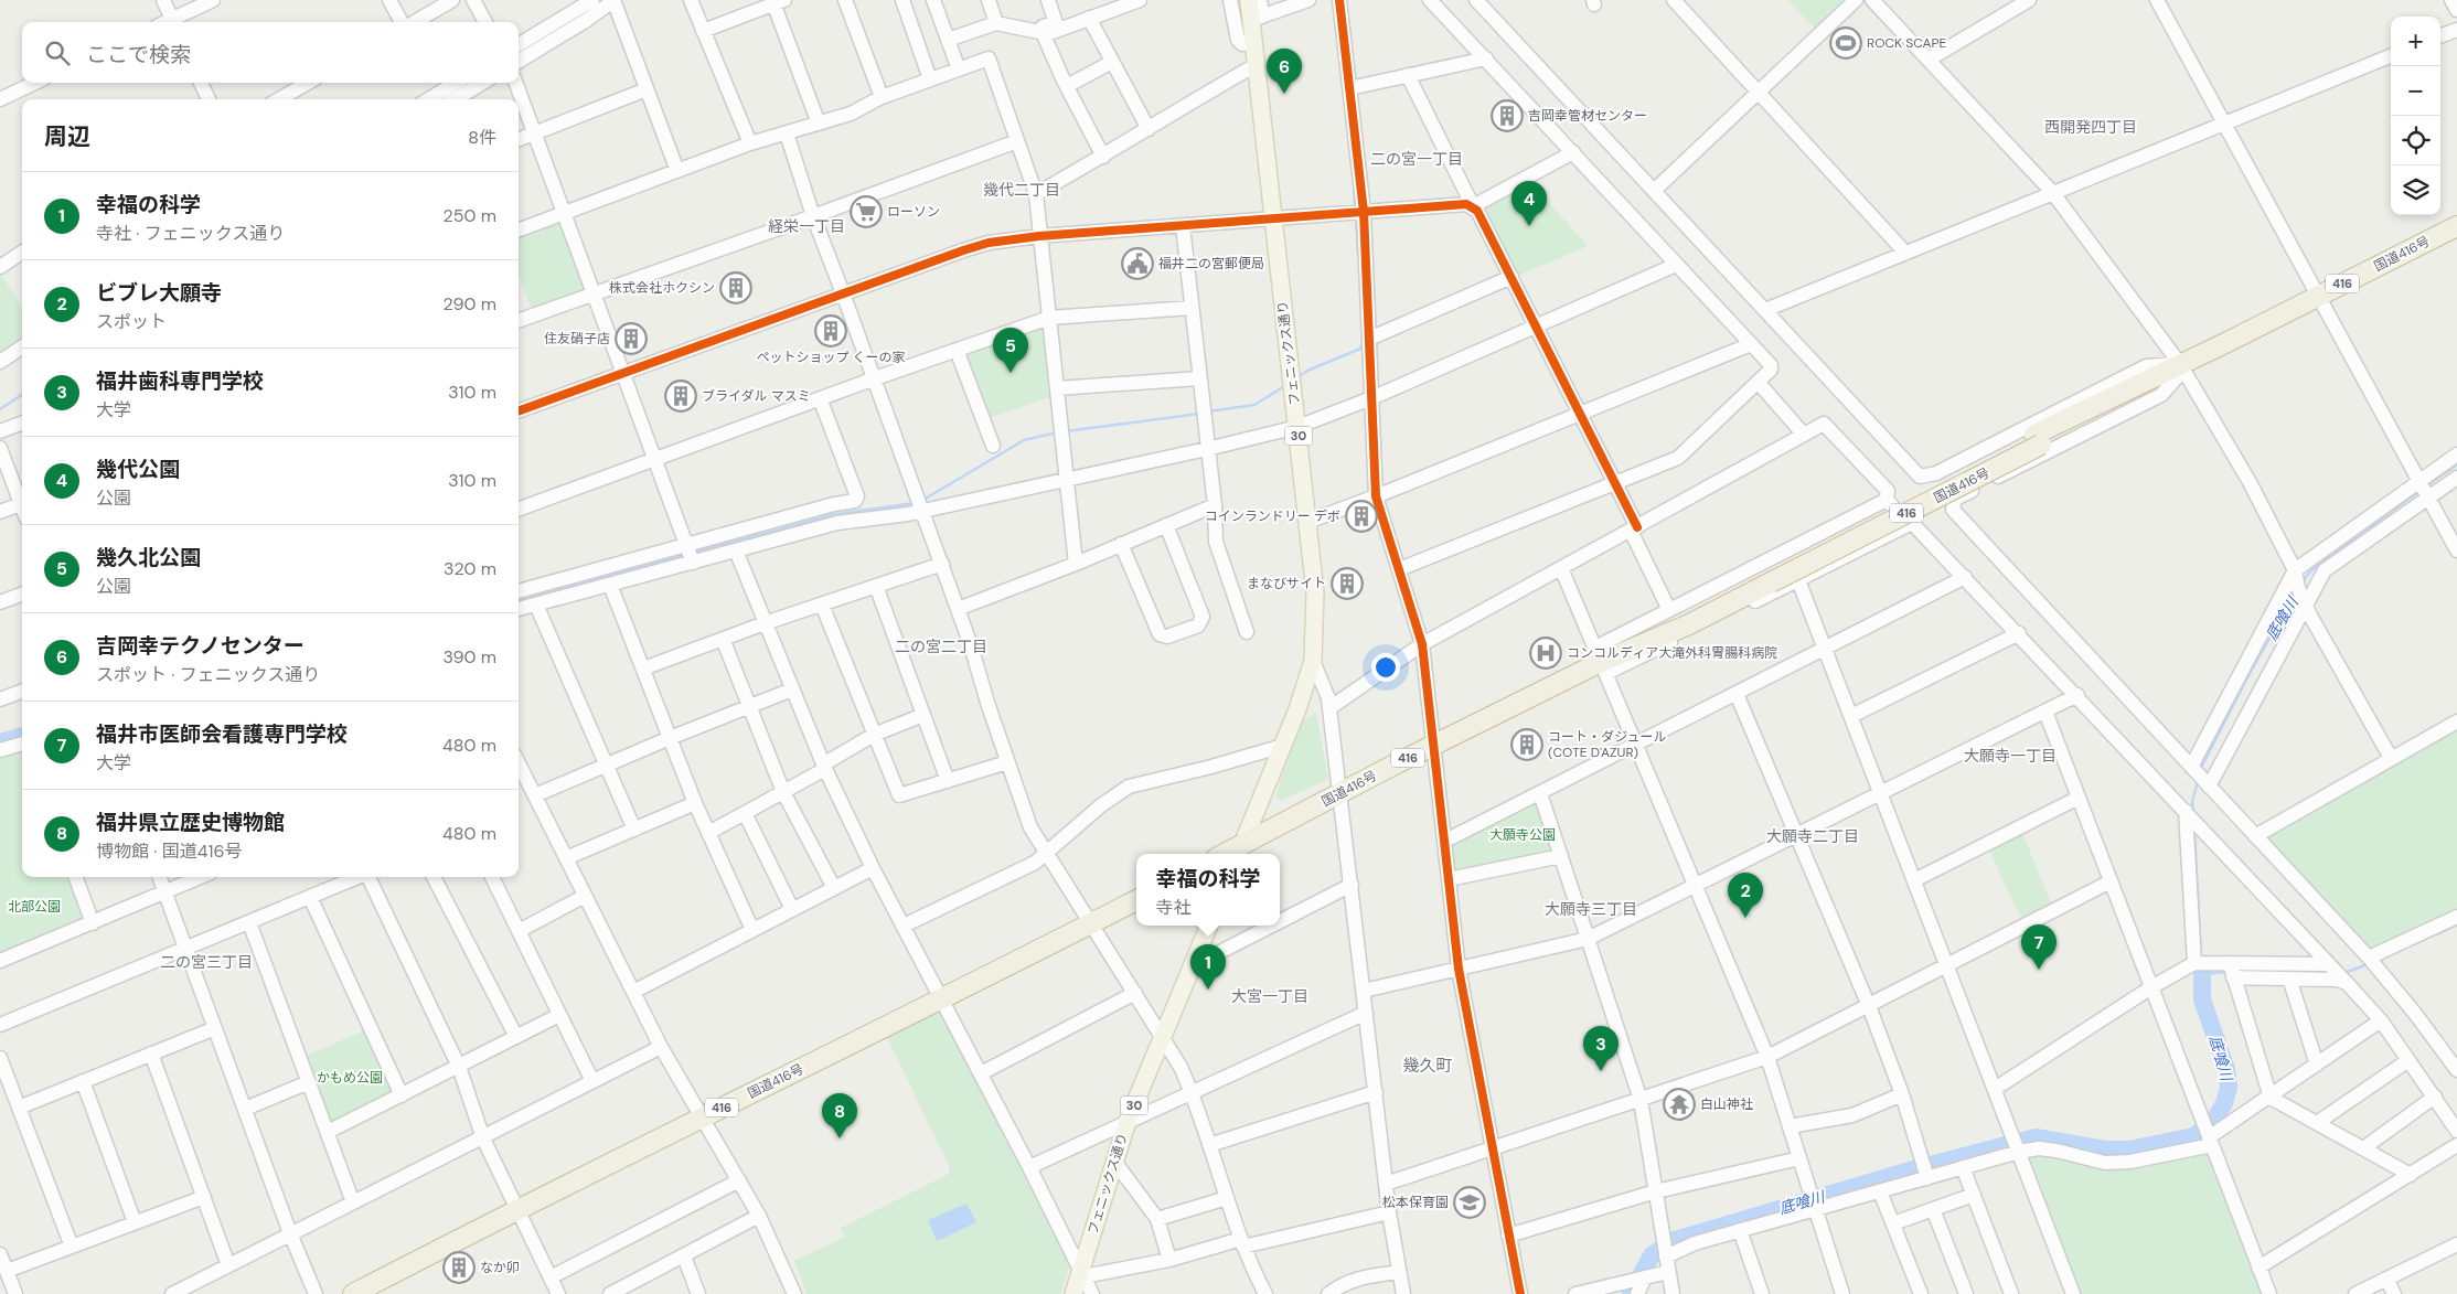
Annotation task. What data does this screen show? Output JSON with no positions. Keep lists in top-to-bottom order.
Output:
{
  "streets": {
    "highway": ["国道416号", "416"],
    "main road": ["フェニックス通り", "30"]
  },
  "crossings": [
    ["国道416号", "フェニックス通り"]
  ],
  "districts": [
    "西開発四丁目",
    "二の宮一丁目",
    "幾代二丁目",
    "経栄一丁目",
    "二の宮二丁目",
    "大願寺一丁目",
    "大願寺二丁目",
    "大願寺三丁目",
    "二の宮三丁目",
    "大宮一丁目",
    "幾久町"
  ],
  "water": ["底喰川"],
  "parks": ["大願寺公園", "北部公園", "かもめ公園"],
  "places": {
    "sports": ["ROCK SCAPE"],
    "building": [
      "吉岡幸管材センター",
      "株式会社ホクシン",
      "ペットショップ くーの家",
      "住友硝子店",
      "ブライダル マスミ",
      "コインランドリー デボ",
      "まなびサイト",
      "コート・ダジュール (COTE D'AZUR)",
      "なか卯"
    ],
    "supermarket": ["ローソン"],
    "public building": ["福井二の宮郵便局"],
    "hospital": ["コンコルディア大滝外科胃腸科病院"],
    "temple": ["白山神社"],
    "school or university": ["松本保育園"]
  },
  "page": {
    "map_buttons": ["+", "−"],
    "search": "ここで検索",
    "pins": [
      "6",
      "4",
      "5",
      "2",
      "7",
      "1",
      "3",
      "8"
    ],
    "heading": ["周辺", "8件"],
    "list": [
      {
        "mark": "1",
        "name": "幸福の科学",
        "note": "寺社 · フェニックス通り",
        "value": "250 m"
      },
      {
        "mark": "2",
        "name": "ビブレ大願寺",
        "note": "スポット",
        "value": "290 m"
      },
      {
        "mark": "3",
        "name": "福井歯科専門学校",
        "note": "大学",
        "value": "310 m"
      },
      {
        "mark": "4",
        "name": "幾代公園",
        "note": "公園",
        "value": "310 m"
      },
      {
        "mark": "5",
        "name": "幾久北公園",
        "note": "公園",
        "value": "320 m"
      },
      {
        "mark": "6",
        "name": "吉岡幸テクノセンター",
        "note": "スポット · フェニックス通り",
        "value": "390 m"
      },
      {
        "mark": "7",
        "name": "福井市医師会看護専門学校",
        "note": "大学",
        "value": "480 m"
      },
      {
        "mark": "8",
        "name": "福井県立歴史博物館",
        "note": "博物館 · 国道416号",
        "value": "480 m"
      }
    ],
    "popup": ["幸福の科学", "寺社"]
  }
}
